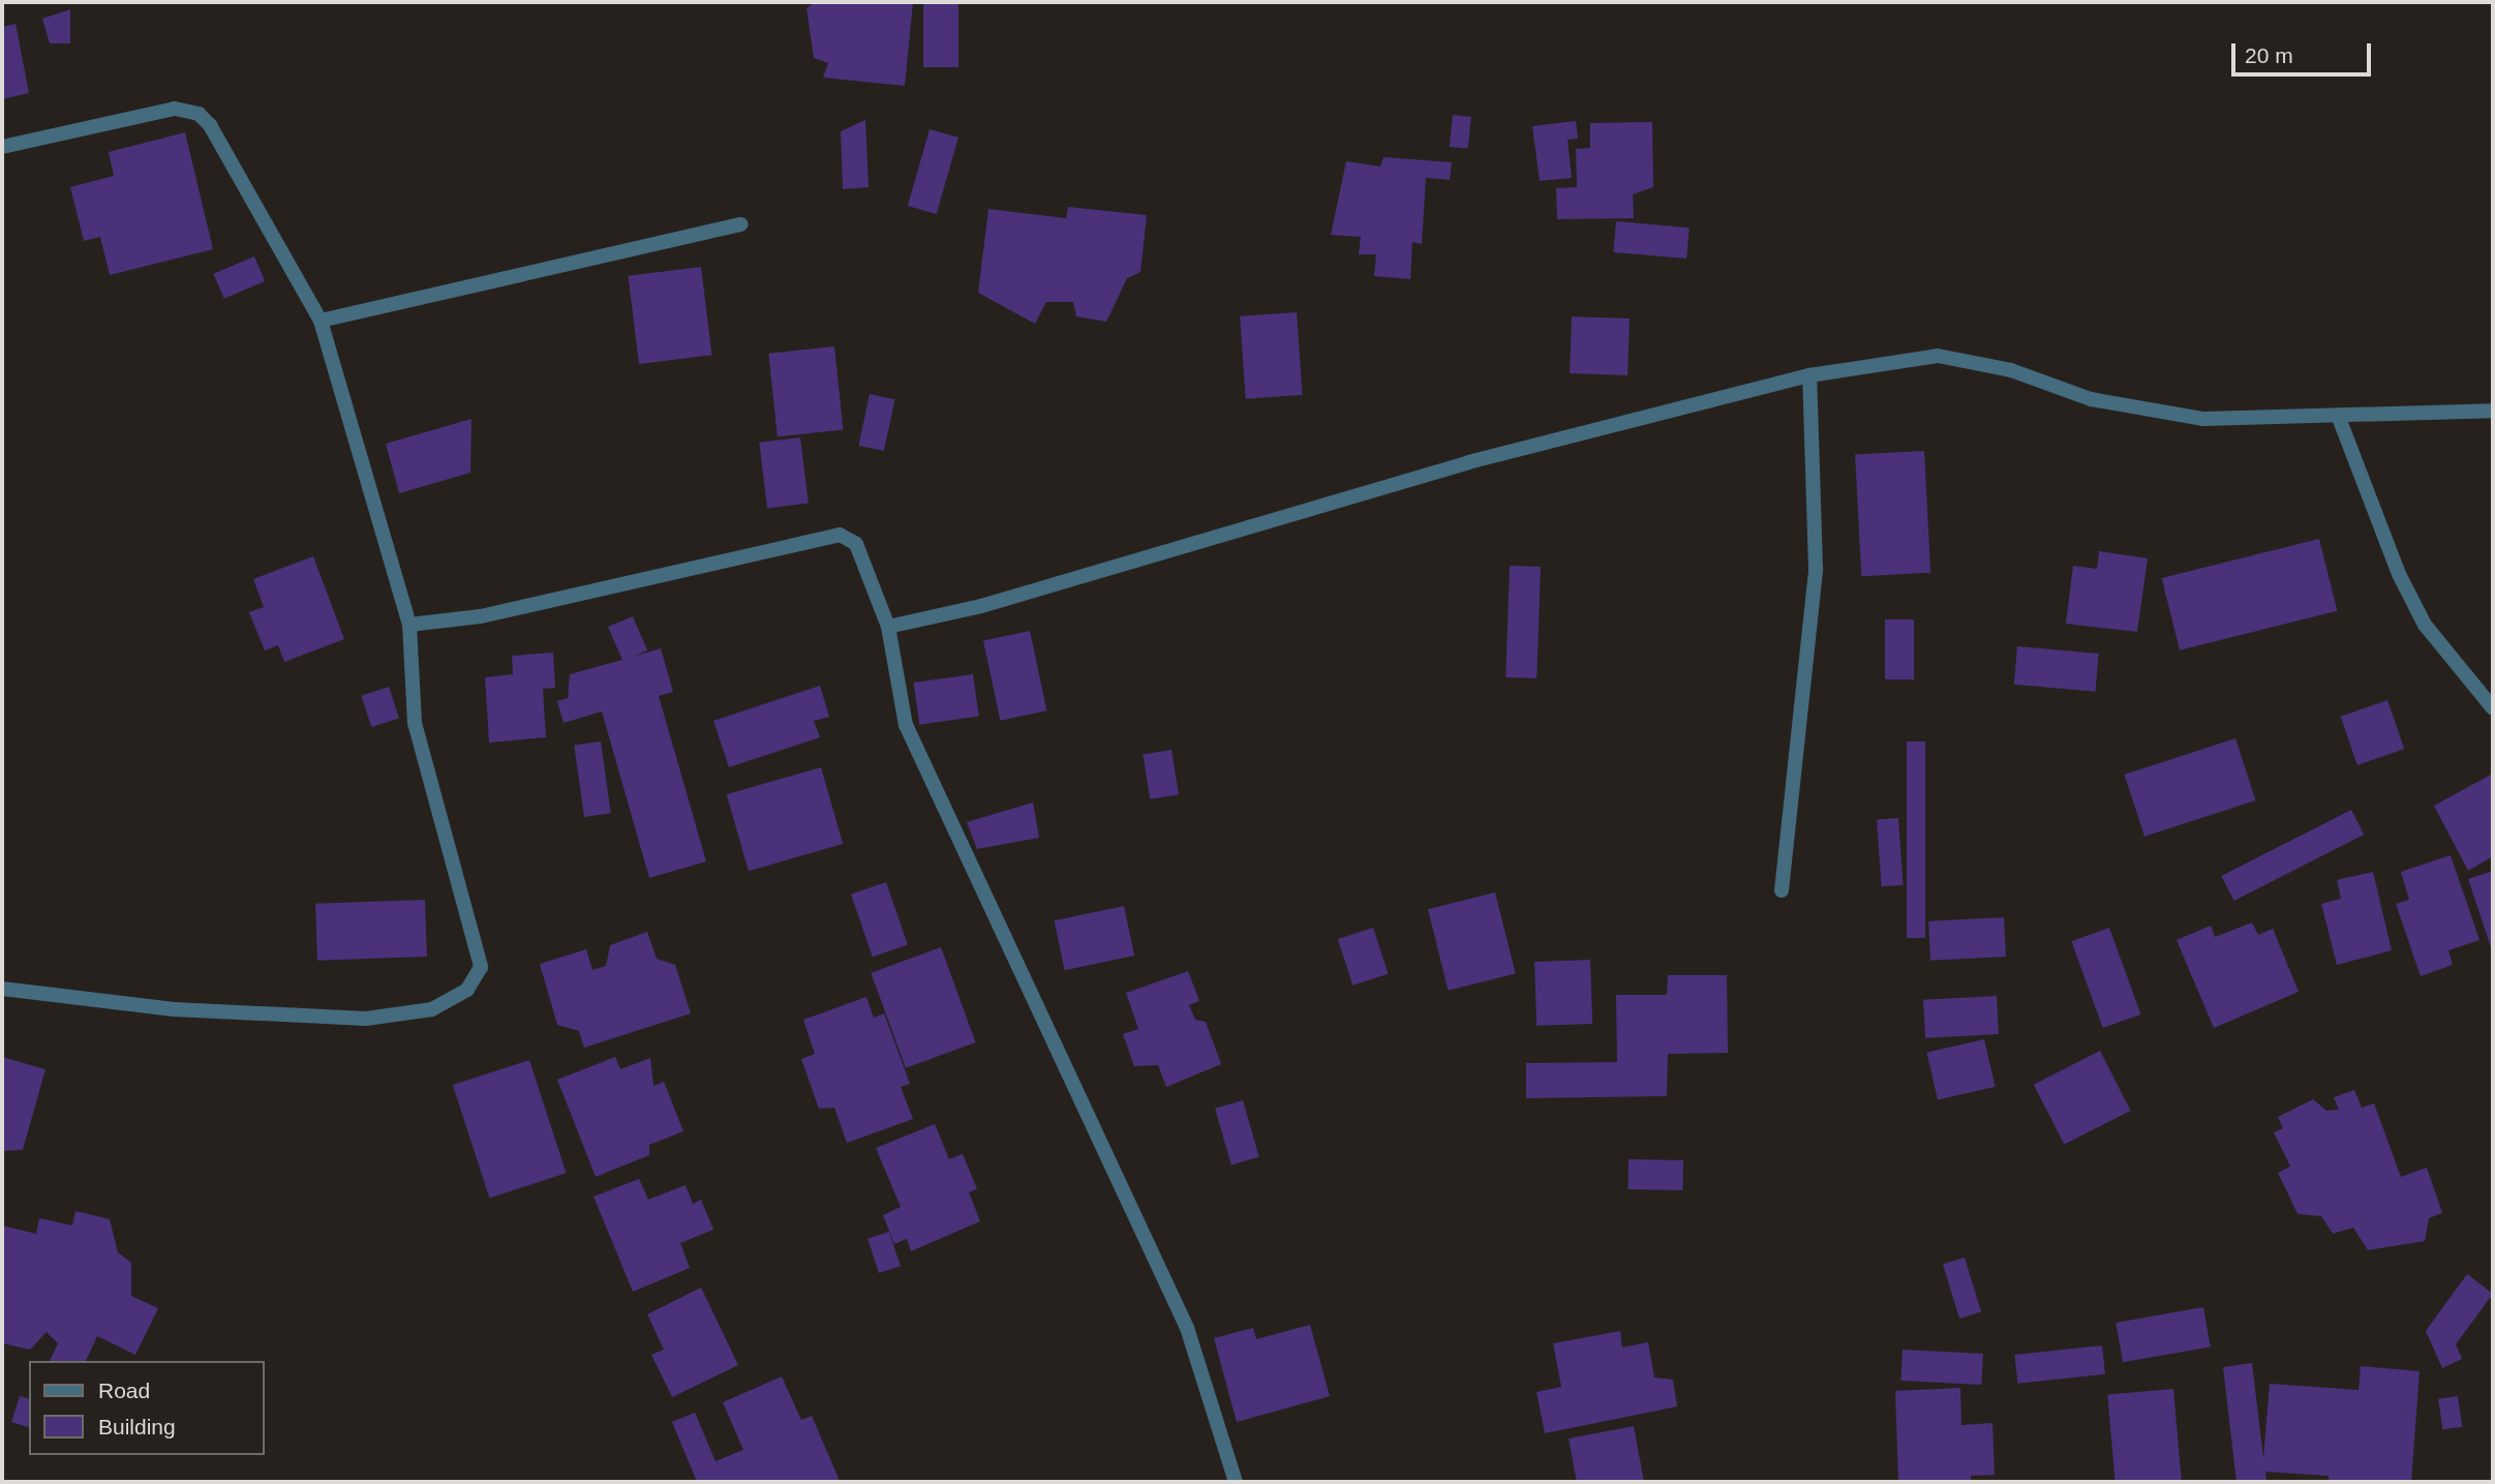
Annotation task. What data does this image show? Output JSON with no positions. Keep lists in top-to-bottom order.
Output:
{
  "legend": ["Road", "Building"],
  "scale_bar": "20 m"
}
